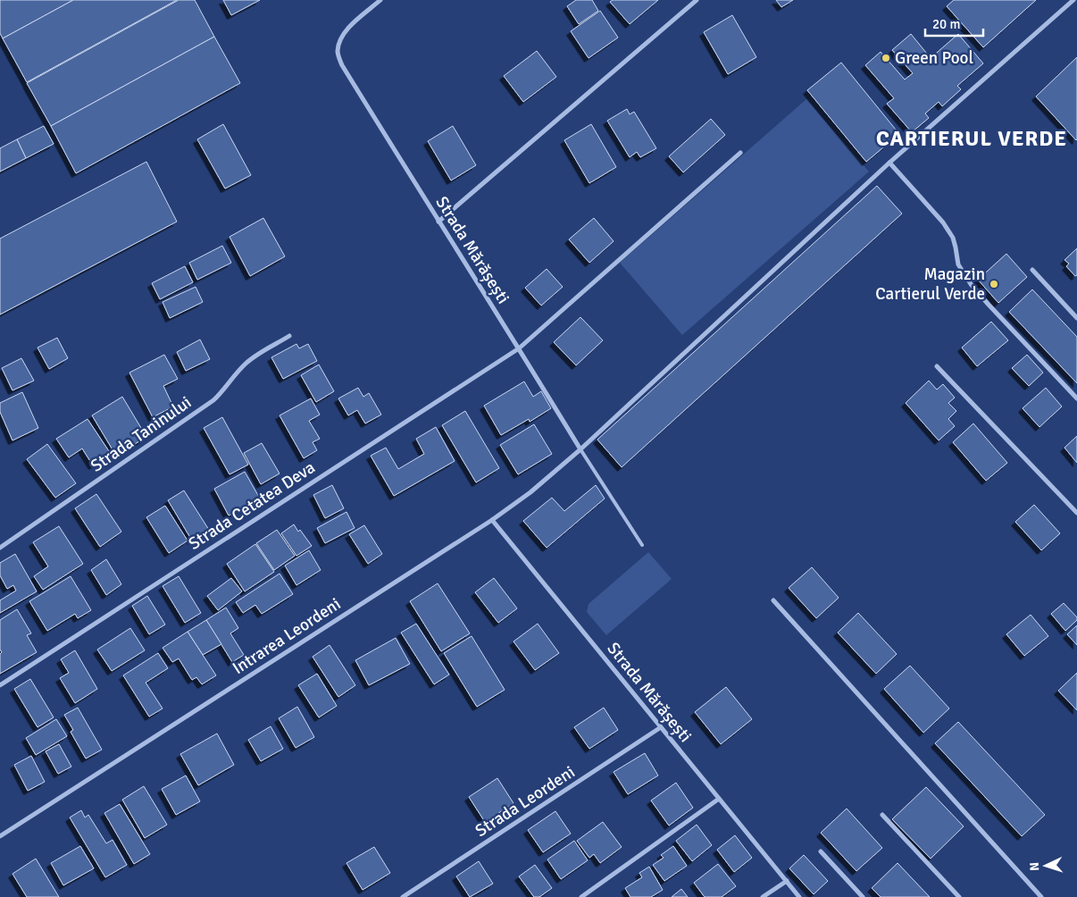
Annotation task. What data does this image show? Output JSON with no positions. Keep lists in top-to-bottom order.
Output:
{
  "streets": {
    "street": [
      "Strada Mărășești",
      "Strada Taninului",
      "Strada Cetatea Deva",
      "Intrarea Leordeni",
      "Strada Leordeni"
    ]
  },
  "crossings": [
    ["Strada Mărășești", "Strada Cetatea Deva"],
    ["Strada Mărășești", "Intrarea Leordeni"],
    ["Strada Mărășești", "Strada Leordeni"]
  ],
  "districts": ["CARTIERUL VERDE"],
  "places": ["Green Pool", "Magazin Cartierul Verde"],
  "scale_bar": "20 m",
  "north": "left"
}
